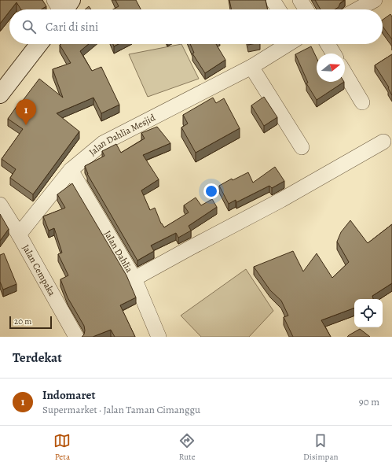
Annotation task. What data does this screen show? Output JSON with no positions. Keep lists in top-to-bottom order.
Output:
{
  "streets": {
    "street": ["Jalan Dahlia Mesjid", "Jalan Dahlia", "Jalan Cempaka"]
  },
  "crossings": [
    ["Jalan Dahlia Mesjid", "Jalan Dahlia"],
    ["Jalan Dahlia Mesjid", "Jalan Cempaka"]
  ],
  "scale_bar": "20 m",
  "north": "right",
  "page": {
    "search": "Cari di sini",
    "pins": "1",
    "scale": "20 m",
    "heading": "Terdekat",
    "list": [
      {
        "mark": "1",
        "name": "Indomaret",
        "note": "Supermarket · Jalan Taman Cimanggu",
        "value": "90 m"
      }
    ],
    "nav": ["Peta", "Rute", "Disimpan"]
  }
}
